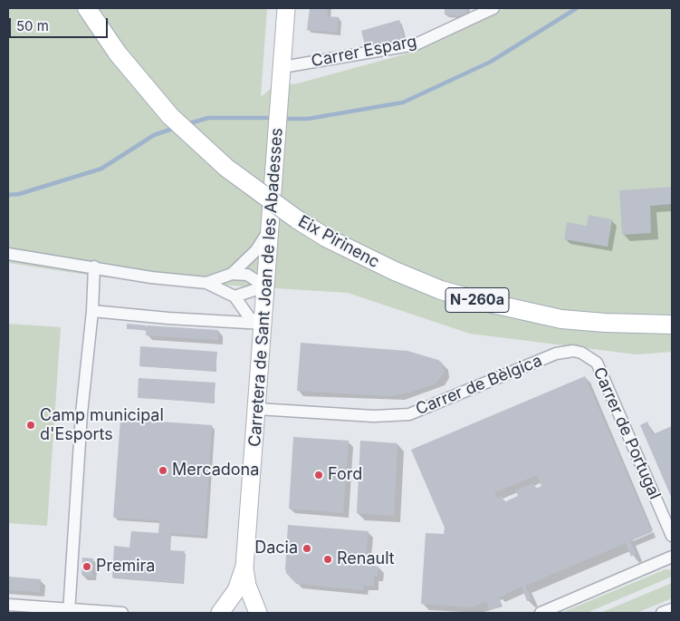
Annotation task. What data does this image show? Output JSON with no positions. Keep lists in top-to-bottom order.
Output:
{
  "streets": {
    "main road": ["Eix Pirinenc", "Carretera de Sant Joan de les Abadesses", "N-260a"],
    "street": ["Carrer Esparg", "Carrer de Bèlgica", "Carrer de Portugal"]
  },
  "crossings": [
    ["Carrer Esparg", "Carretera de Sant Joan de les Abadesses"],
    ["Carretera de Sant Joan de les Abadesses", "Carrer de Bèlgica"],
    ["Carrer de Bèlgica", "Carrer de Portugal"]
  ],
  "places": [
    "Camp municipal d'Esports",
    "Mercadona",
    "Ford",
    "Dacia",
    "Renault",
    "Premira"
  ],
  "scale_bar": "50 m"
}
